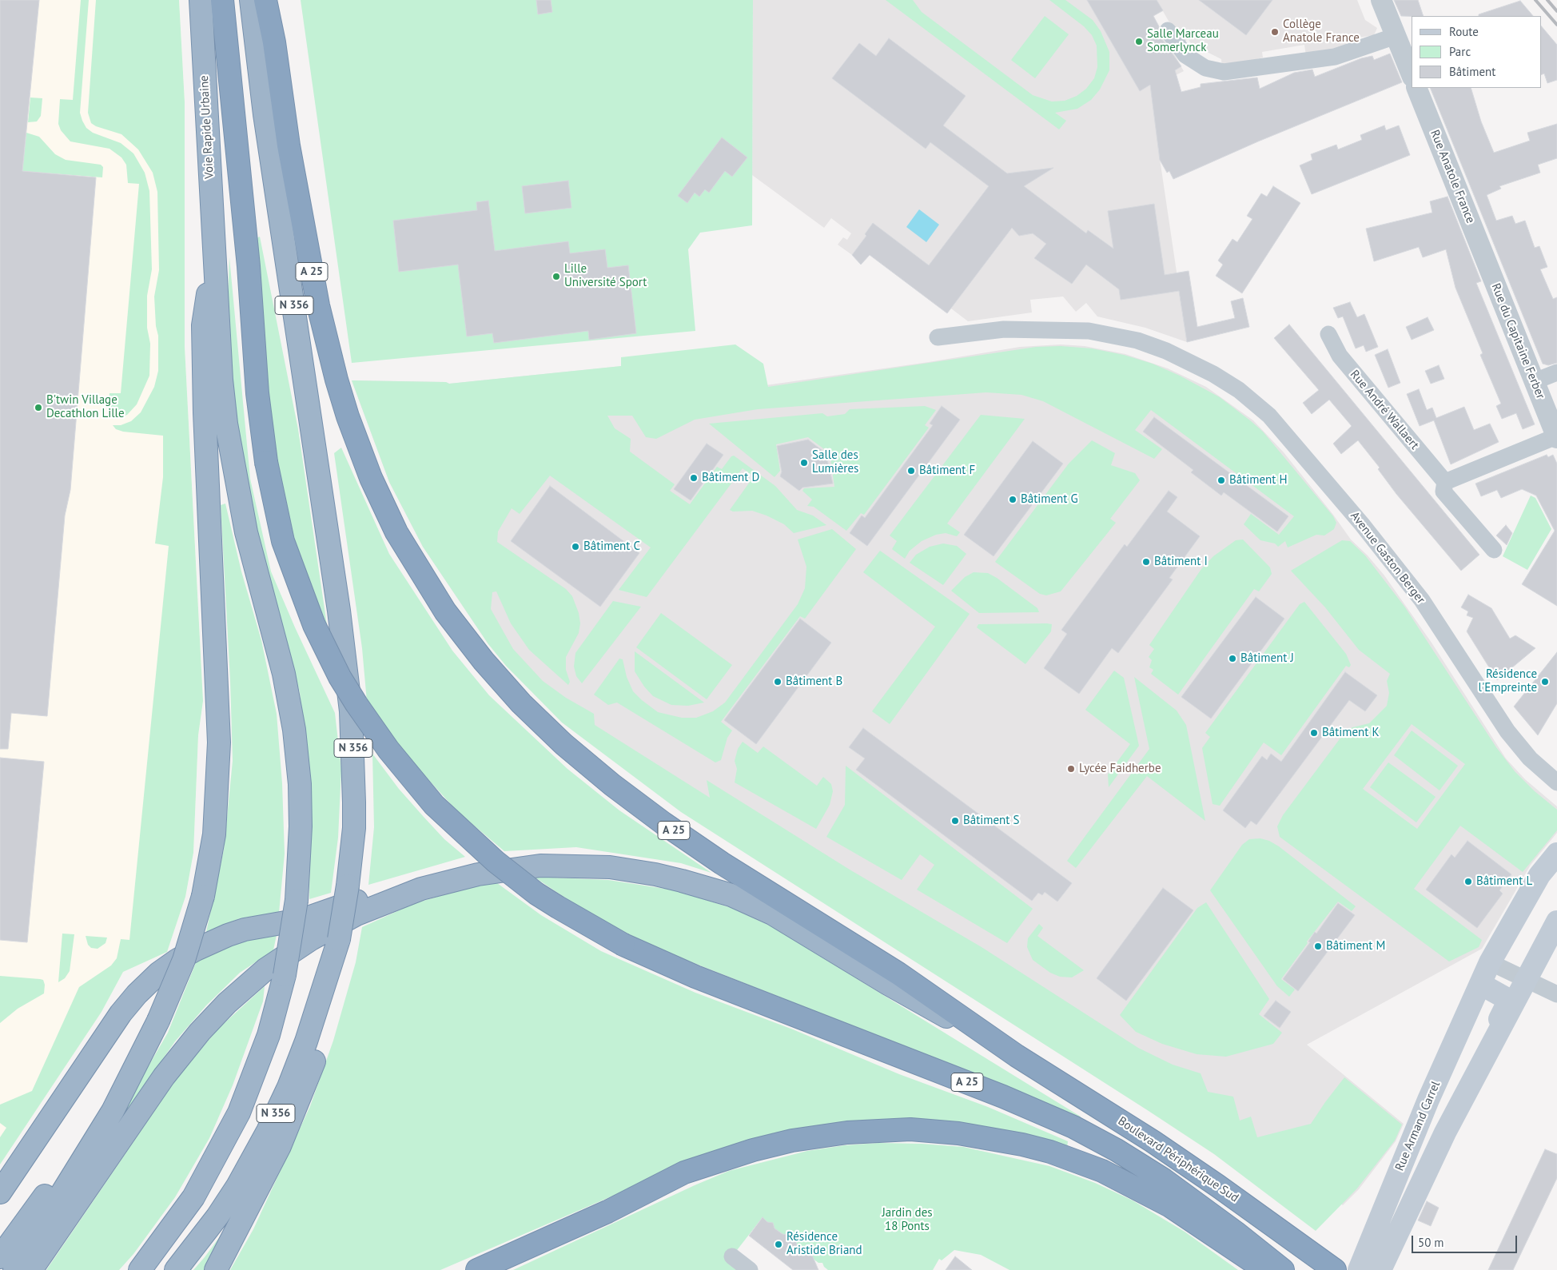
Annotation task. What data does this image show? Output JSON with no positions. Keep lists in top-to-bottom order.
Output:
{
  "streets": {
    "highway": [
      "Voie Rapide Urbaine",
      "A 25",
      "N 356",
      "Boulevard Périphérique Sud"
    ],
    "main road": ["Rue Armand Carrel"],
    "street": [
      "Rue Anatole France",
      "Rue du Capitaine Ferber",
      "Rue André Wallaert",
      "Avenue Gaston Berger"
    ]
  },
  "crossings": [
    ["Rue Anatole France", "Rue du Capitaine Ferber"],
    ["A 25", "Boulevard Périphérique Sud"]
  ],
  "parks": ["Jardin des 18 Ponts"],
  "places": [
    "Collège Anatole France",
    "Salle Marceau Somerlynck",
    "Lille Université Sport",
    "B'twin Village Decathlon Lille",
    "Salle des Lumières",
    "Bâtiment F",
    "Bâtiment D",
    "Bâtiment H",
    "Bâtiment G",
    "Bâtiment C",
    "Bâtiment I",
    "Bâtiment J",
    "Bâtiment B",
    "Résidence l'Empreinte",
    "Bâtiment K",
    "Lycée Faidherbe",
    "Bâtiment S",
    "Bâtiment L",
    "Bâtiment M",
    "Résidence Aristide Briand"
  ],
  "legend": ["Route", "Parc", "Bâtiment"],
  "scale_bar": "50 m"
}
